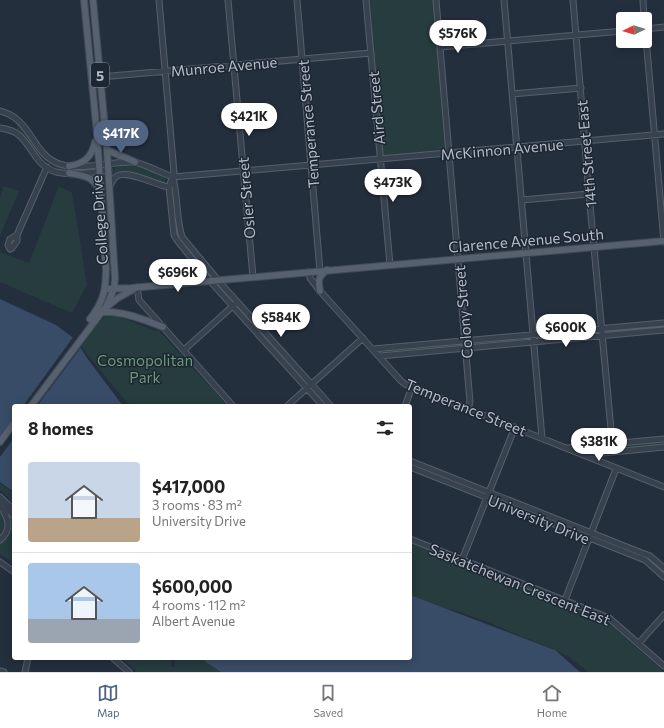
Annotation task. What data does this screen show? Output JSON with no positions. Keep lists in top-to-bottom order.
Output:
{
  "streets": {
    "main road": ["5", "College Drive", "Clarence Avenue South"],
    "street": [
      "Munroe Avenue",
      "Aird Street",
      "Temperance Street",
      "McKinnon Avenue",
      "14th Street East",
      "Osler Street",
      "Colony Street",
      "University Drive",
      "Saskatchewan Crescent East"
    ]
  },
  "crossings": [
    ["Munroe Avenue", "Aird Street"],
    ["Munroe Avenue", "Temperance Street"],
    ["Munroe Avenue", "Osler Street"],
    ["Munroe Avenue", "College Drive"],
    ["5", "College Drive"],
    ["Aird Street", "McKinnon Avenue"],
    ["Aird Street", "Clarence Avenue South"],
    ["Temperance Street", "McKinnon Avenue"],
    ["Temperance Street", "Clarence Avenue South"],
    ["Temperance Street", "Colony Street"],
    ["McKinnon Avenue", "14th Street East"],
    ["McKinnon Avenue", "Osler Street"],
    ["McKinnon Avenue", "Colony Street"],
    ["14th Street East", "Clarence Avenue South"],
    ["Osler Street", "Clarence Avenue South"],
    ["College Drive", "Clarence Avenue South"],
    ["Clarence Avenue South", "Colony Street"]
  ],
  "parks": ["Cosmopolitan Park"],
  "north": "left",
  "page": {
    "price": [
      "$576K",
      "$421K",
      "$417K",
      "$473K",
      "$696K",
      "$584K",
      "$600K",
      "$381K"
    ],
    "heading": "8 homes",
    "list": [
      {
        "name": "$417,000",
        "note": "3 rooms · 83 m² · University Drive"
      },
      {
        "name": "$600,000",
        "note": "4 rooms · 112 m² · Albert Avenue"
      }
    ],
    "tabs": ["Map", "Saved", "Home"]
  }
}
